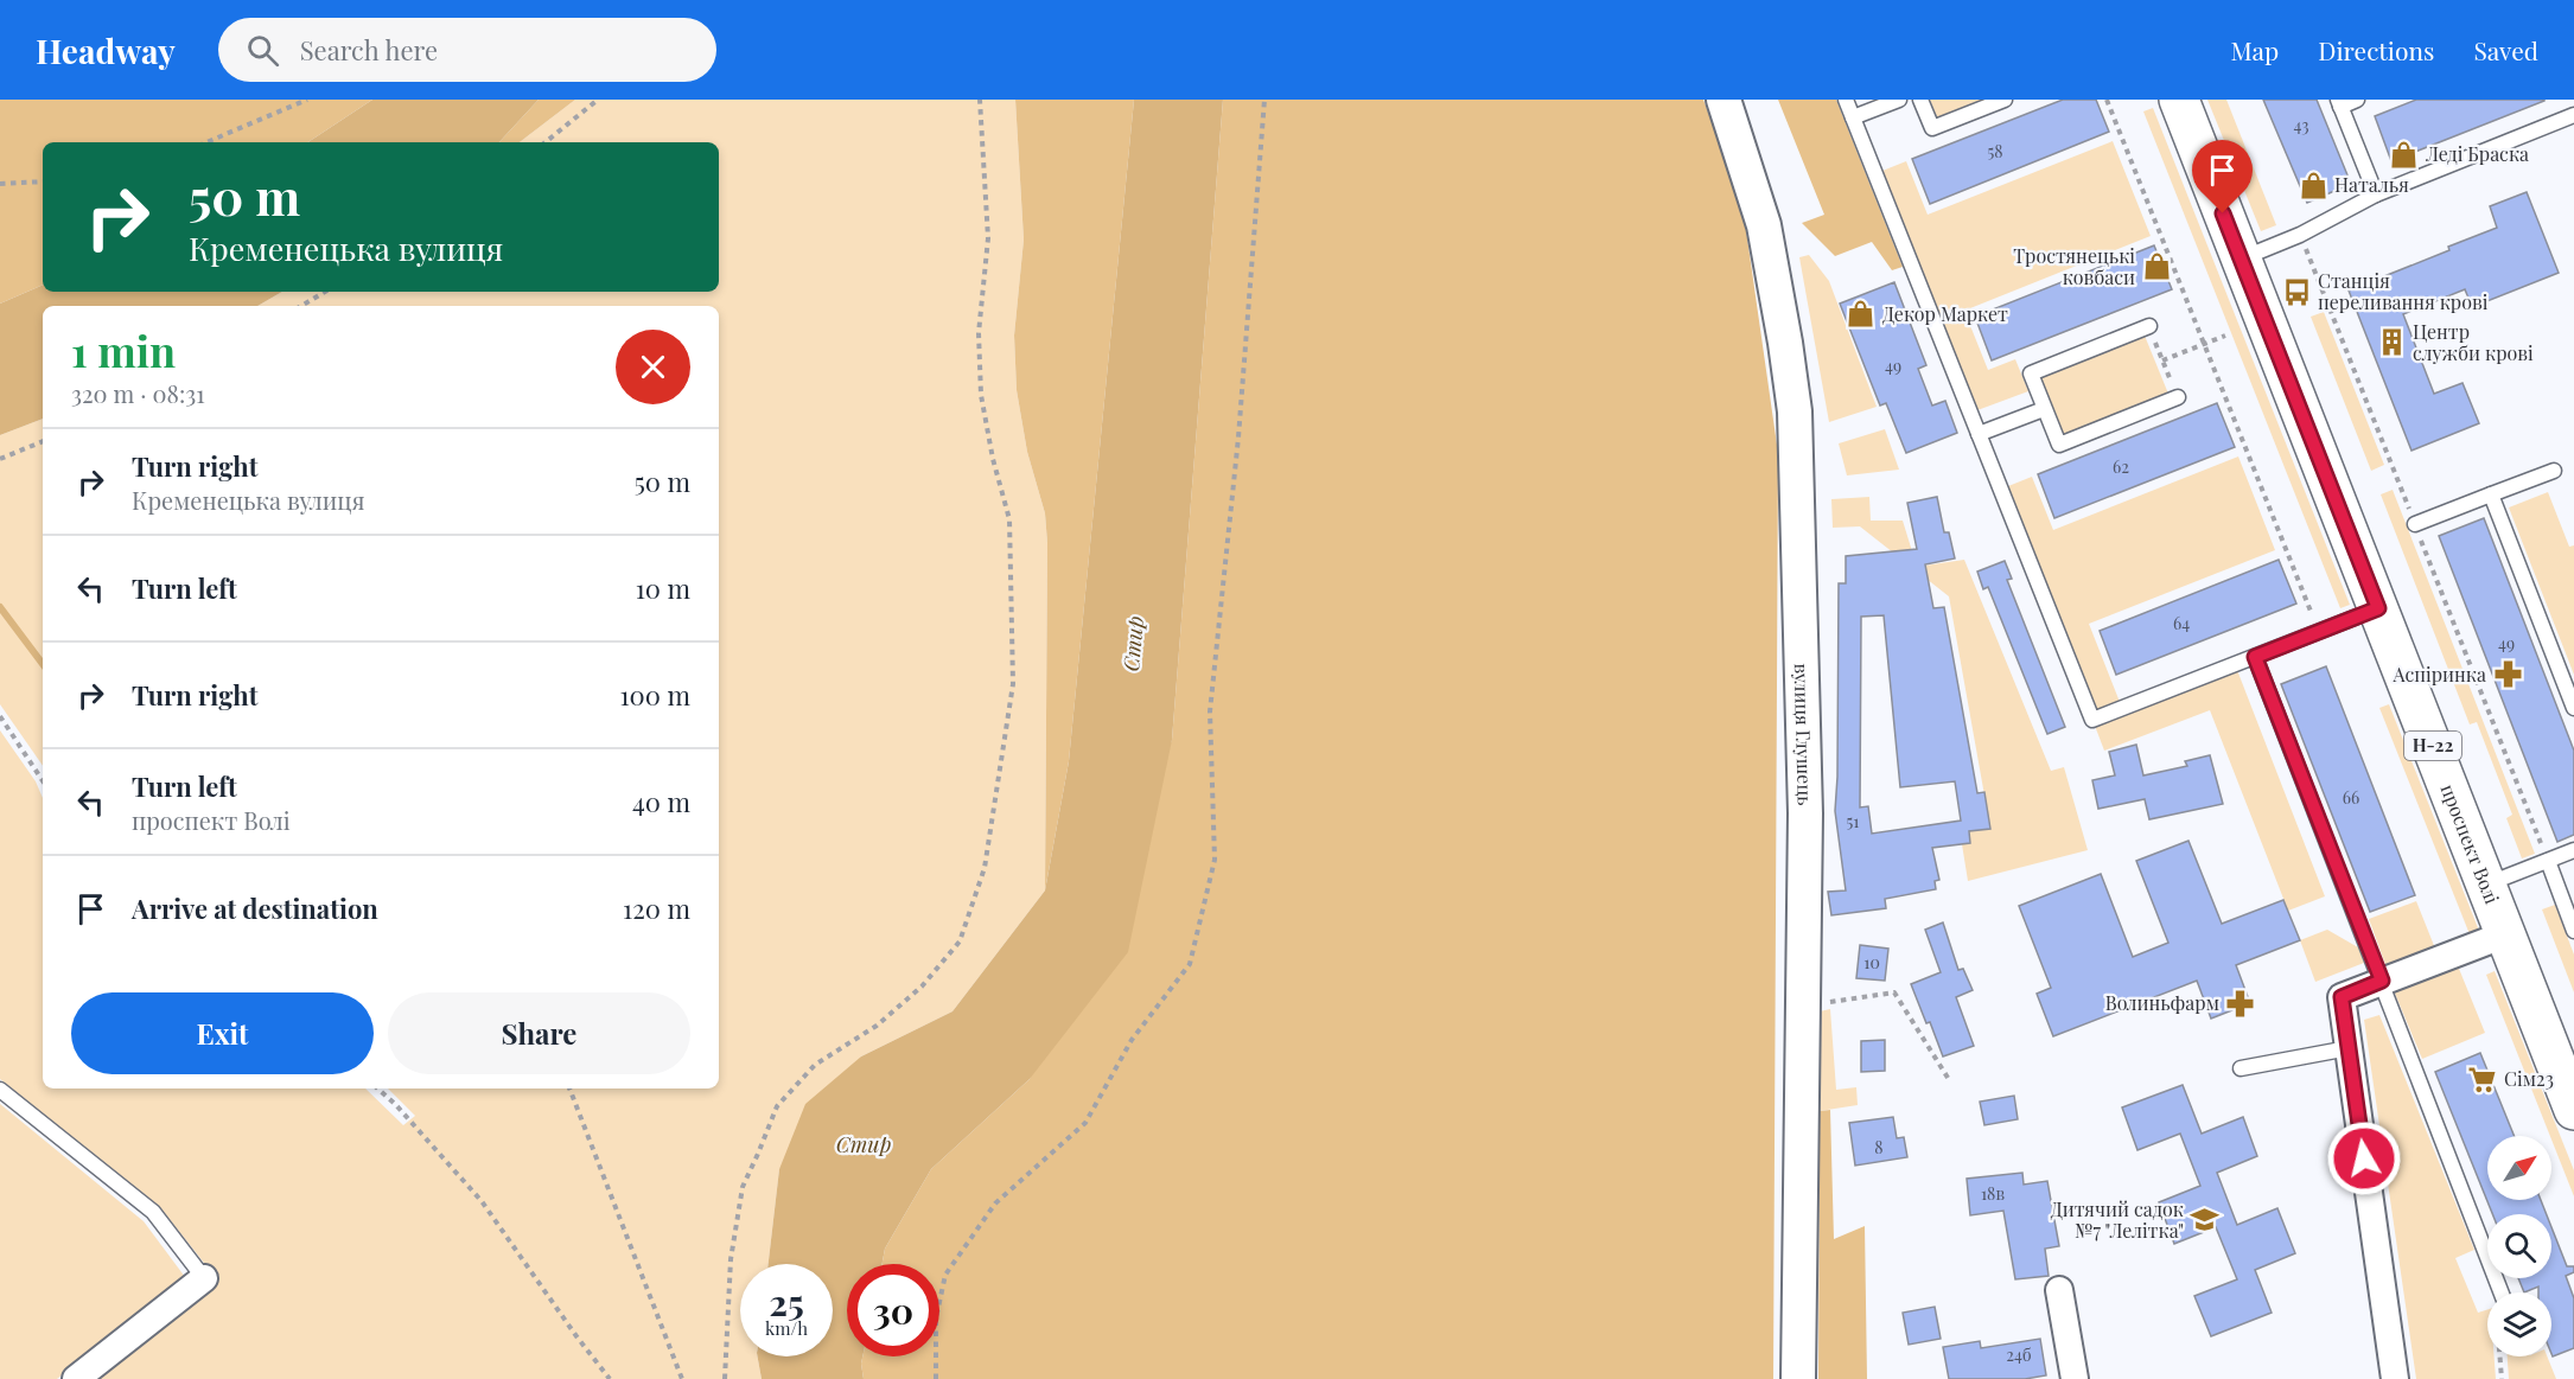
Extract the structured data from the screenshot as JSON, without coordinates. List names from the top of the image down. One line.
{"streets":{"main road":["Н-22","проспект Волі"],"street":["вулиця Глушець"]},"water":["Стир"],"places":{"shop":["Леді Браска","Наталья","Тростянецькі ковбаси","Декор Маркет"],"bus stop":["Станція переливання крові"],"building":["Центр служби крові"],"pharmacy":["Аспіринка","Волиньфарм"],"supermarket":["Сім23"],"school or university":["Дитячий садок №7 \"Лелітка\""]},"house_numbers":["43","58","49","62","64","49","66","51","10","8","18в","24б"],"north":"top right","page":{"header":"Headway","search":"Search here","nav":["Map","Directions","Saved"],"turn":["50 m","Кременецька вулиця"],"heading":["1 min","320 m · 08:31"],"list":[{"name":"Turn right","note":"Кременецька вулиця","value":"50 m"},{"name":"Turn left","value":"10 m"},{"name":"Turn right","value":"100 m"},{"name":"Turn left","note":"проспект Волі","value":"40 m"},{"name":"Arrive at destination","value":"120 m"}],"buttons":["Exit","Share"],"speed":"25 km/h","limit":"30"}}
